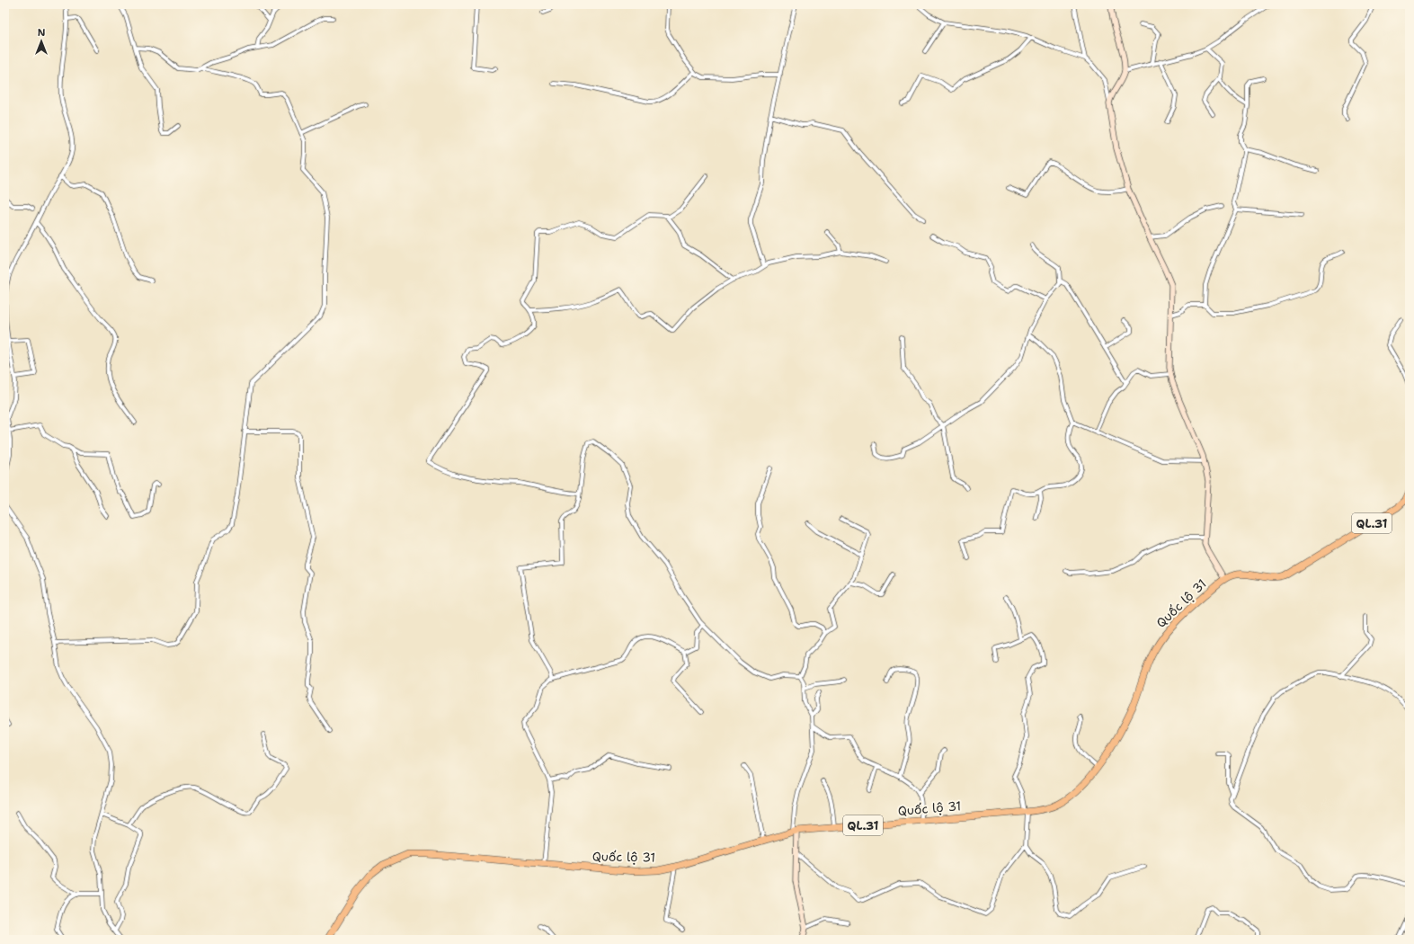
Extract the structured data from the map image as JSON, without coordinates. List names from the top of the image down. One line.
{"streets":{"highway":["QL.31","Quốc lộ 31"]},"north":"top"}
